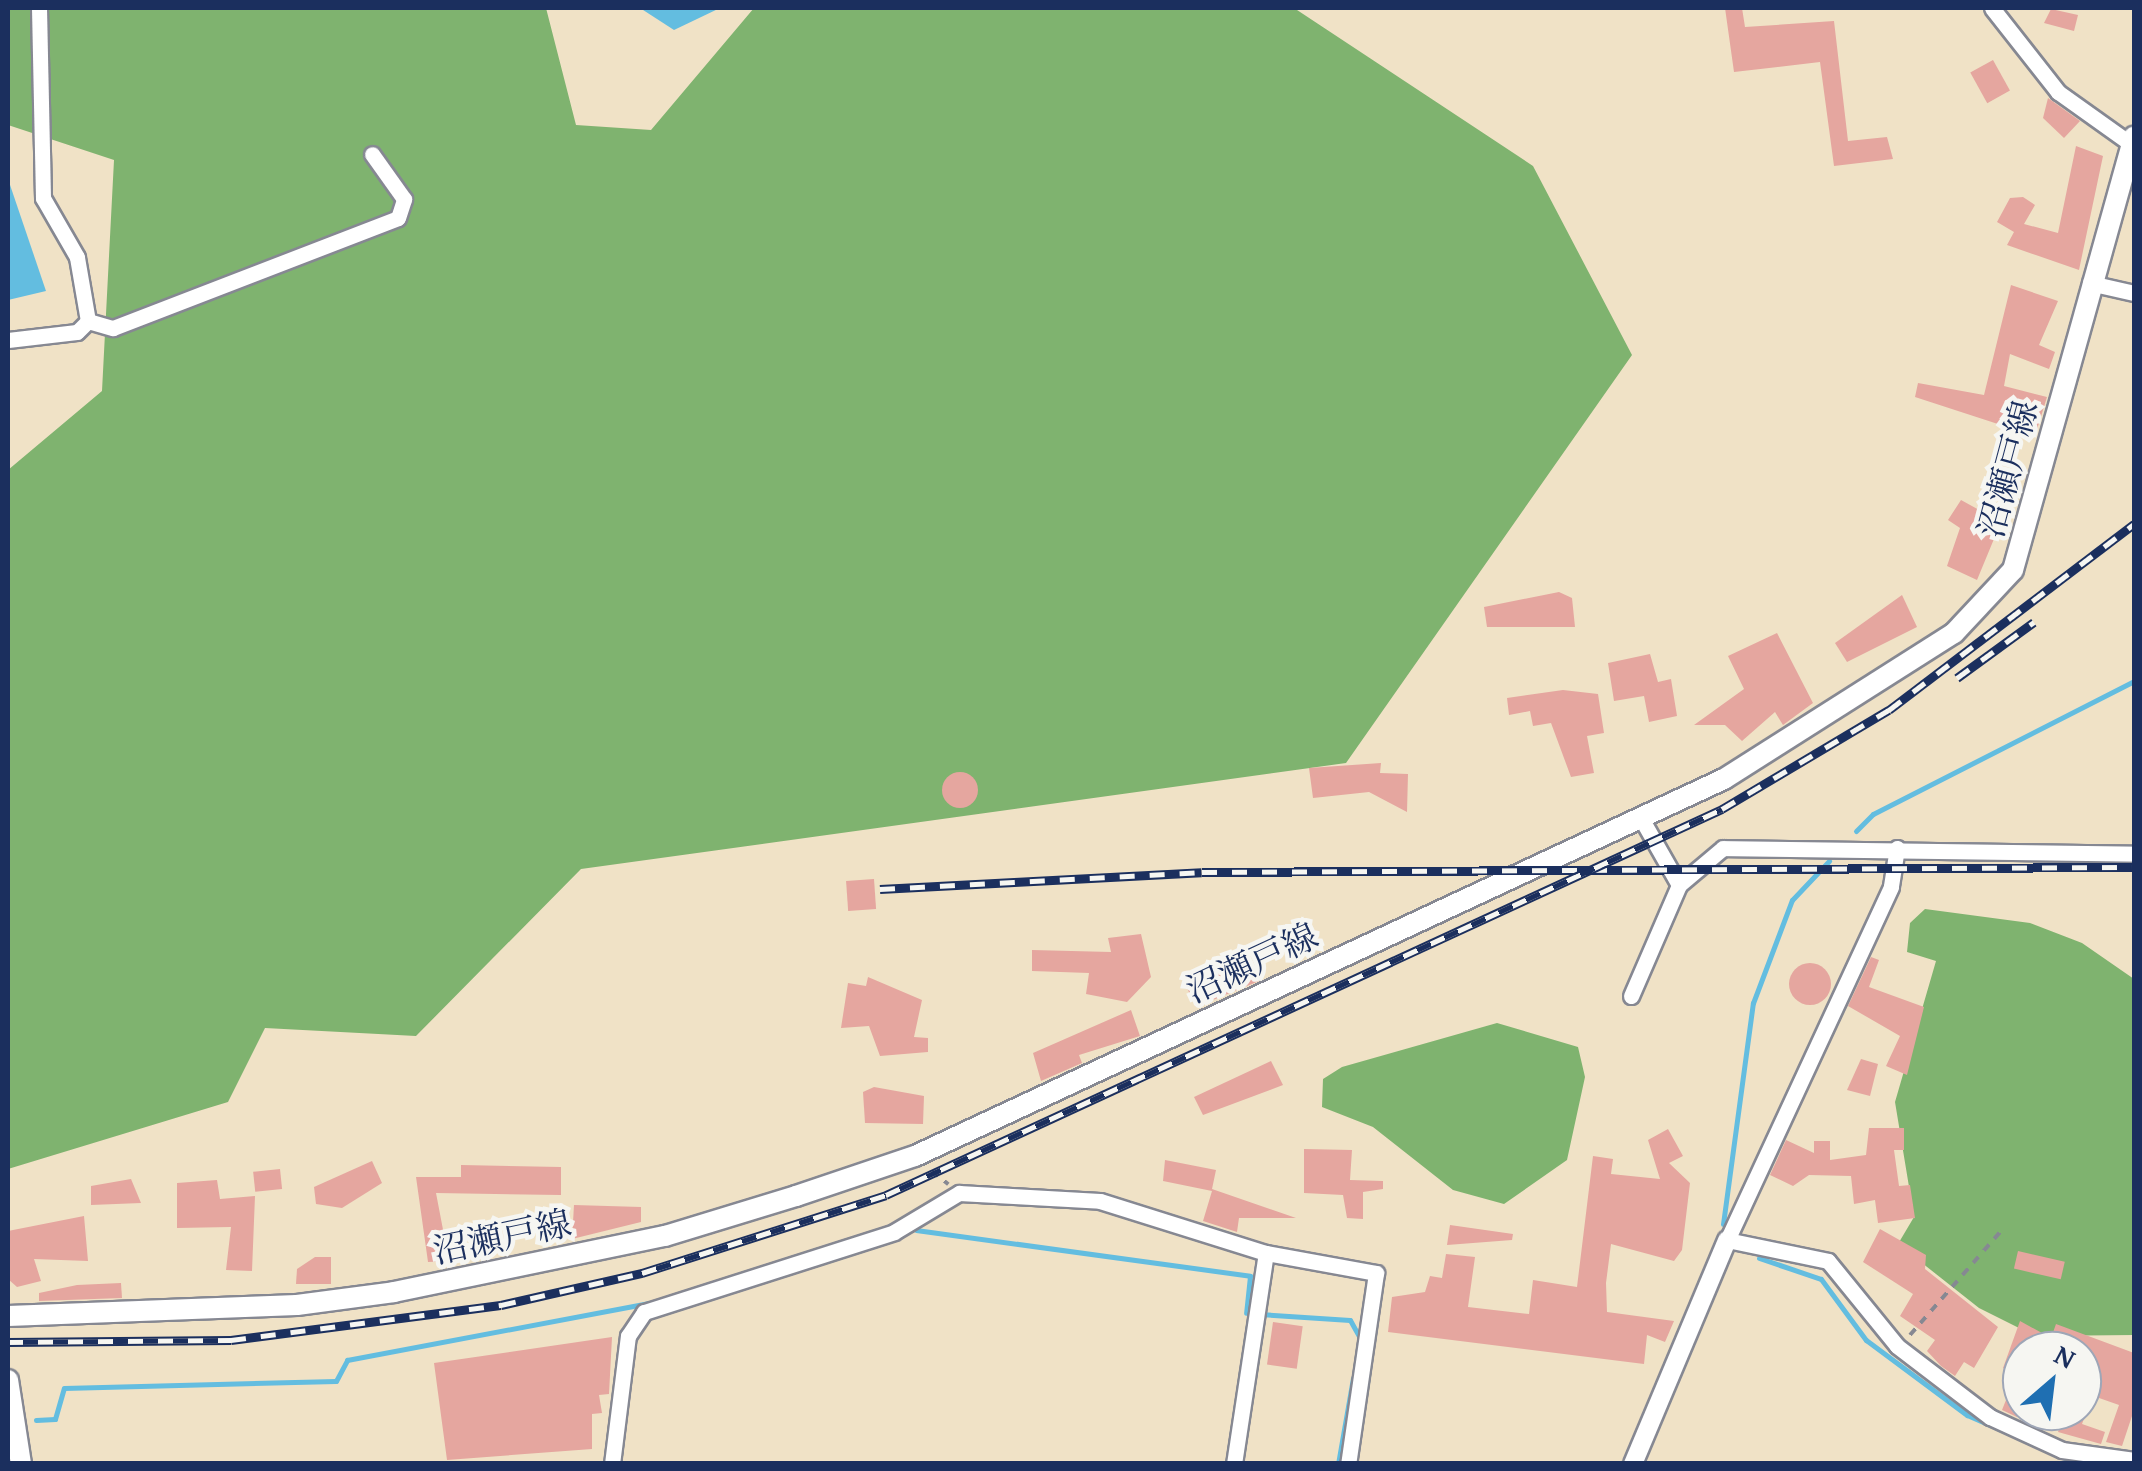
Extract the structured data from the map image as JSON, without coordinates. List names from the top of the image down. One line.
{"streets":{"main road":["沼瀬戸線"]},"north":"top right"}
